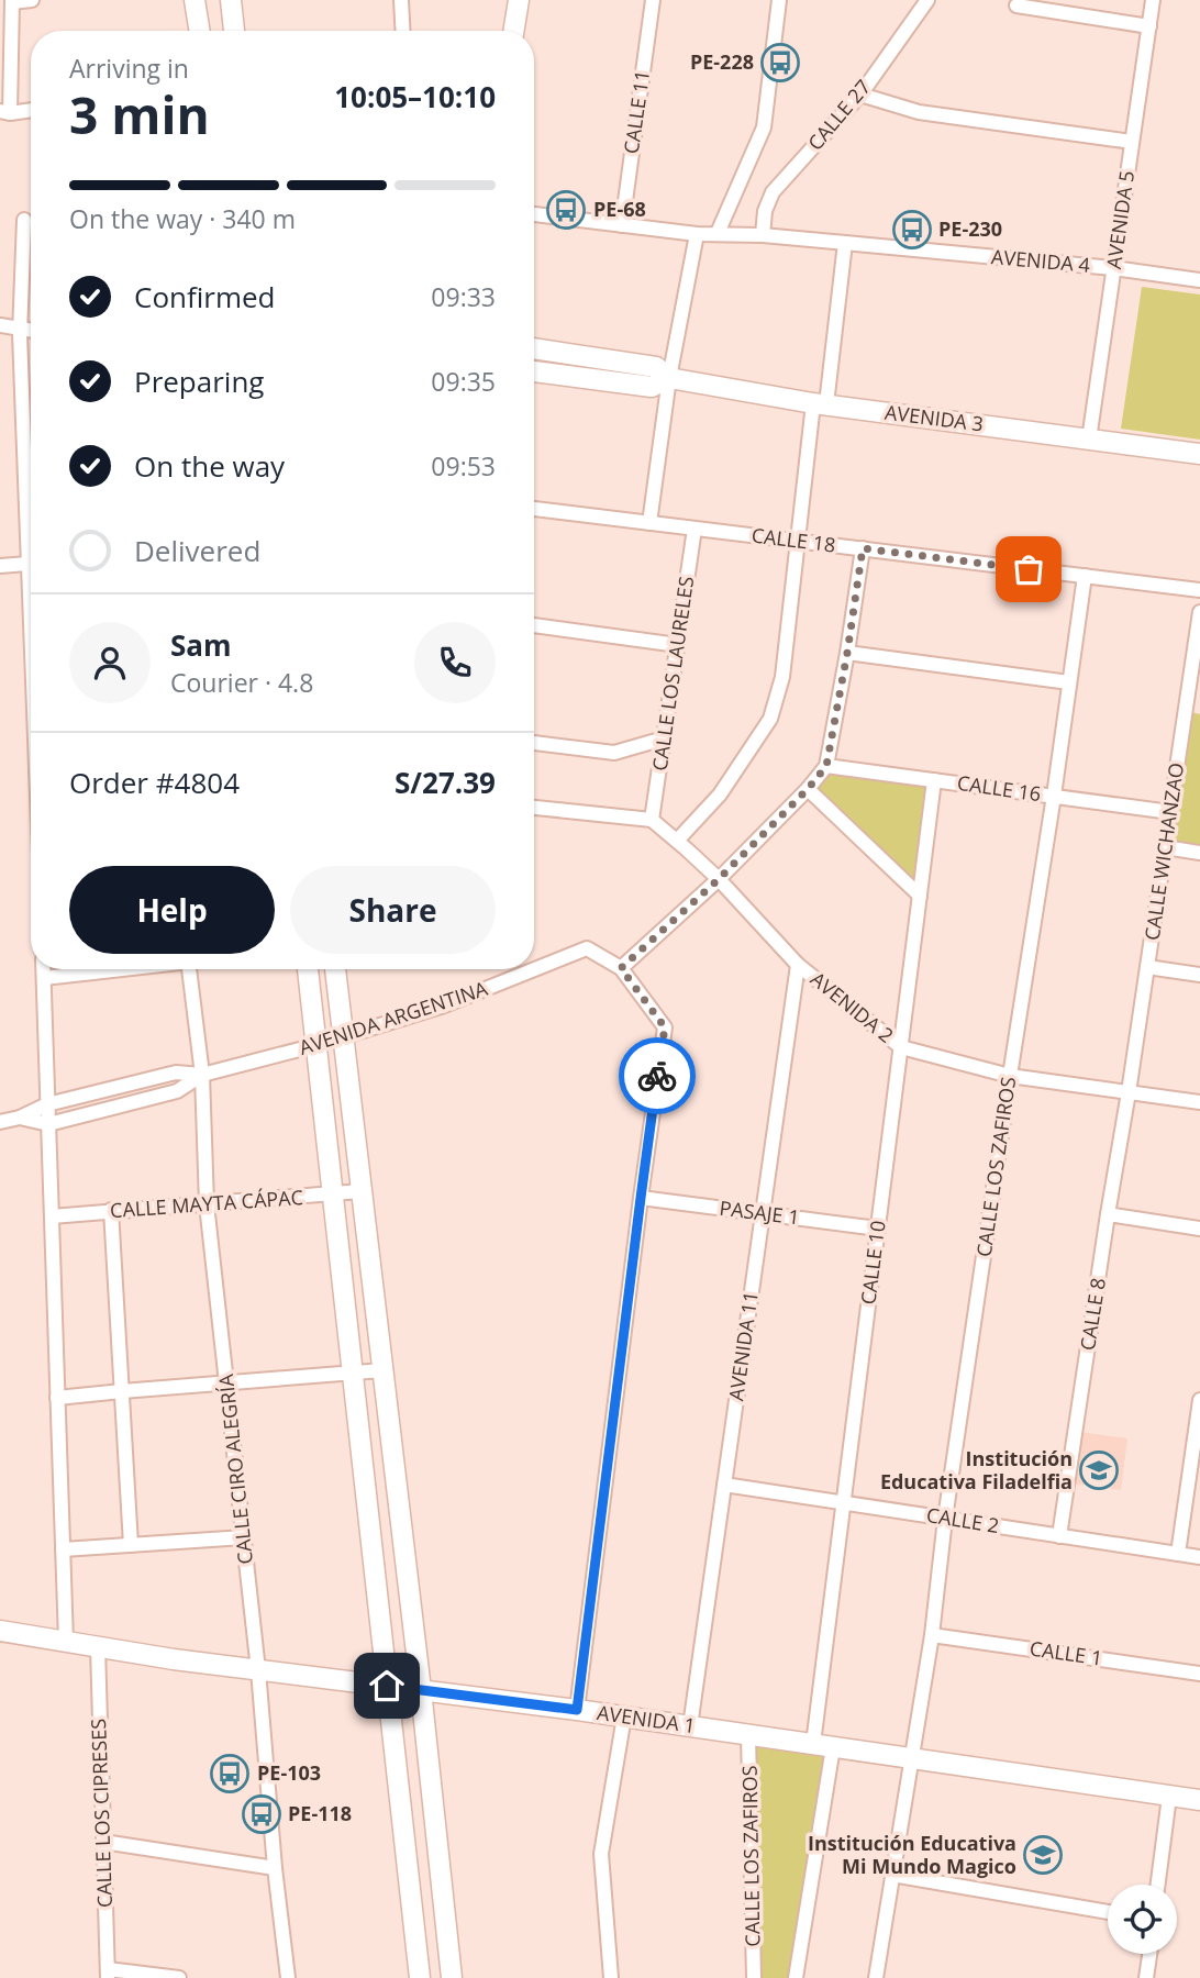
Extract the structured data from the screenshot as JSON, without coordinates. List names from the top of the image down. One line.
{"streets":{"street":["CALLE 11","CALLE 27","AVENIDA 5","AVENIDA 4","AVENIDA 3","CALLE 18","CALLE LOS LAURELES","CALLE 16","CALLE WICHANZAO","AVENIDA 2","AVENIDA ARGENTINA","CALLE LOS ZAFIROS","CALLE MAYTA CÁPAC","PASAJE 1","CALLE 10","CALLE 8","AVENIDA 11","CALLE CIRO ALEGRÍA","CALLE 2","CALLE 1","AVENIDA 1","CALLE LOS CIPRESES"]},"crossings":[["CALLE 11","AVENIDA 4"],["CALLE 27","AVENIDA 4"],["AVENIDA 5","AVENIDA 4"],["AVENIDA 5","AVENIDA 3"],["CALLE 18","CALLE LOS LAURELES"],["CALLE 18","CALLE LOS ZAFIROS"],["CALLE LOS LAURELES","AVENIDA 2"],["CALLE 16","CALLE WICHANZAO"],["CALLE 16","CALLE LOS ZAFIROS"],["CALLE 16","CALLE 10"],["CALLE WICHANZAO","AVENIDA 2"],["CALLE WICHANZAO","CALLE 8"],["AVENIDA 2","CALLE LOS ZAFIROS"],["AVENIDA 2","CALLE 10"],["AVENIDA 2","CALLE 8"],["AVENIDA 2","AVENIDA 11"],["AVENIDA ARGENTINA","CALLE CIRO ALEGRÍA"],["CALLE LOS ZAFIROS","CALLE 2"],["CALLE LOS ZAFIROS","CALLE 1"],["CALLE LOS ZAFIROS","AVENIDA 1"],["CALLE MAYTA CÁPAC","CALLE CIRO ALEGRÍA"],["PASAJE 1","CALLE 10"],["PASAJE 1","AVENIDA 11"],["CALLE 10","CALLE 2"],["CALLE 10","AVENIDA 1"],["CALLE 8","CALLE 2"],["AVENIDA 11","CALLE 2"],["AVENIDA 11","AVENIDA 1"],["CALLE CIRO ALEGRÍA","AVENIDA 1"],["AVENIDA 1","CALLE LOS CIPRESES"]],"places":{"bus stop":["PE-228","PE-68","PE-230","PE-103","PE-118"],"school or university":["Institución Educativa Filadelfia","Institución Educativa Mi Mundo Magico"]},"page":{"heading":["3 min","Arriving in","10:05–10:10"],"panel":["Sam","Courier · 4.8","Order #4804","S/27.39"],"bar":"On the way · 340 m","list":[["Confirmed","09:33"],["Preparing","09:35"],["On the way","09:53"],"Delivered"],"buttons":["Help","Share"]}}
